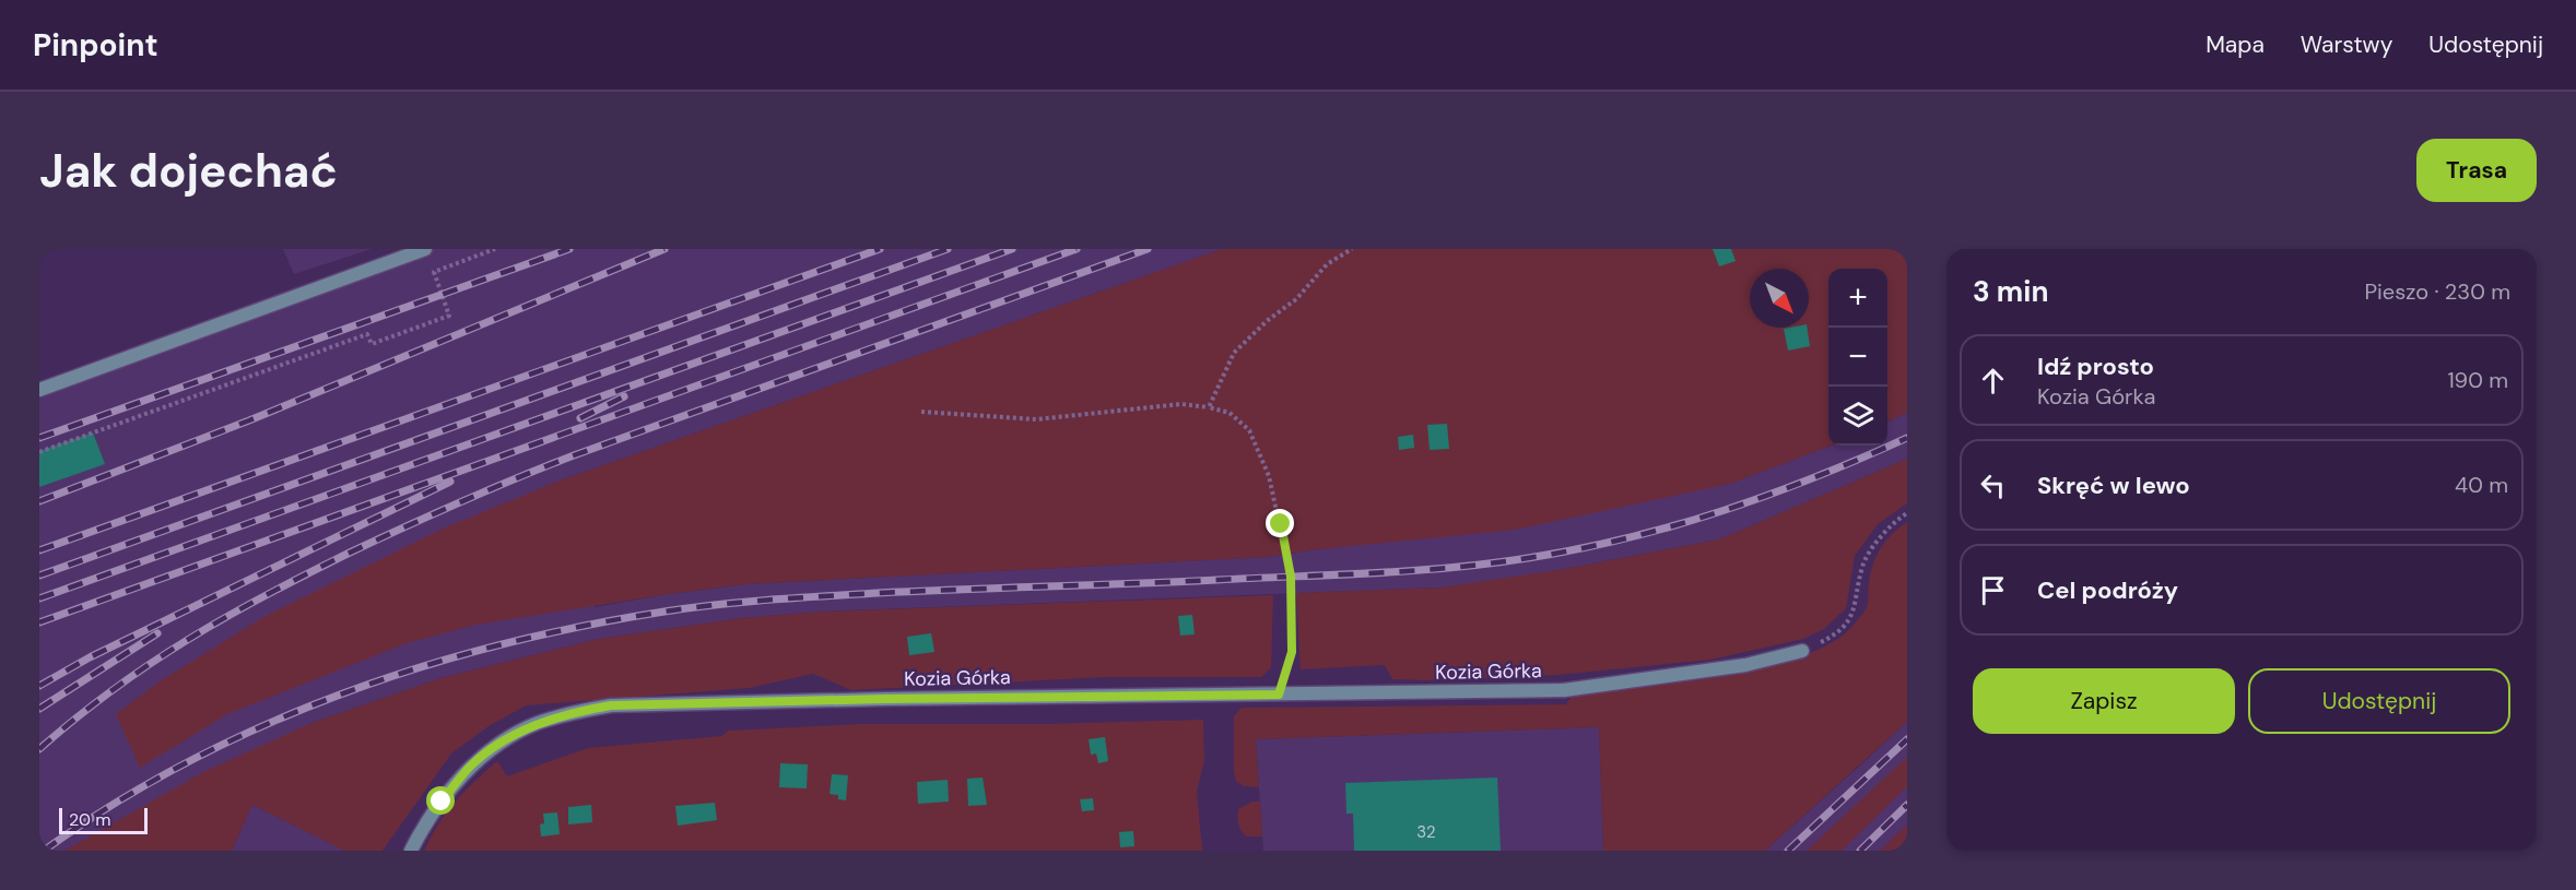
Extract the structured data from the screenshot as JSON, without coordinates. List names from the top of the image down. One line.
{"streets":{"street":["Kozia Górka"]},"house_numbers":["32"],"scale_bar":"20 m","north":"bottom right","page":{"header":"Pinpoint","nav":["Mapa","Warstwy","Udostępnij"],"buttons":["Trasa",["Zapisz","Udostępnij"]],"title":"Jak dojechać","heading":["3 min","Pieszo · 230 m"],"map_buttons":["+","−"],"list":[["Idź prosto","Kozia Górka","190 m"],["Skręć w lewo","40 m"],"Cel podróży"],"scale":"20 m"}}
